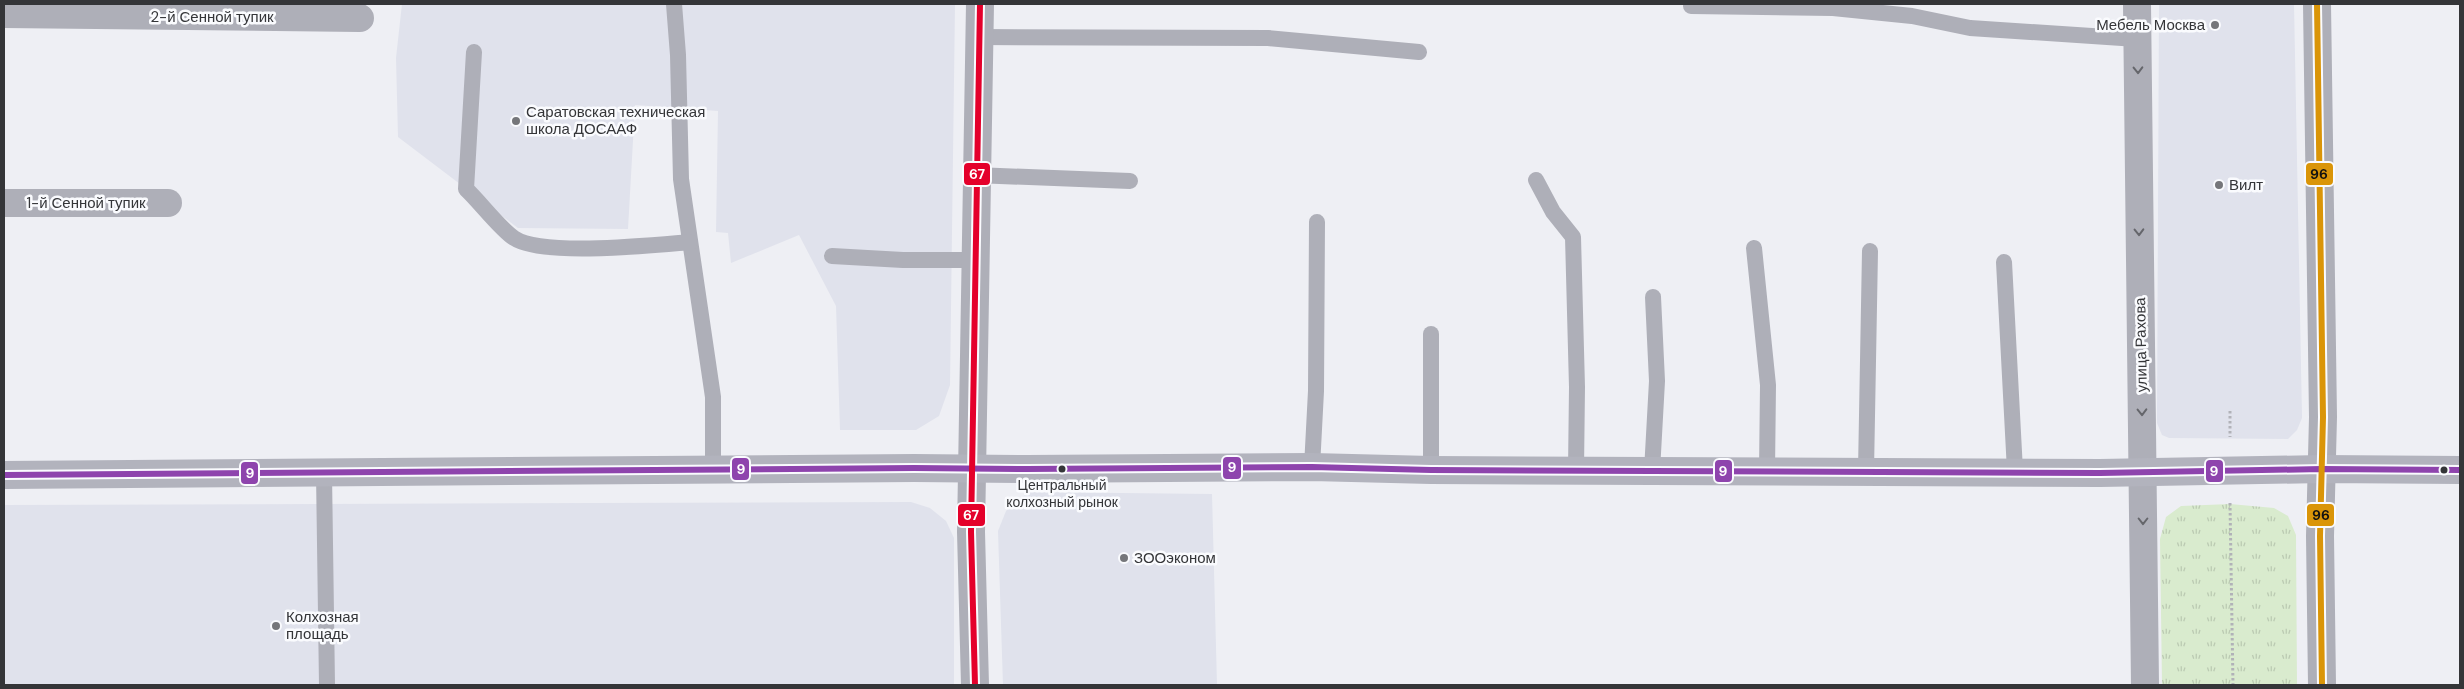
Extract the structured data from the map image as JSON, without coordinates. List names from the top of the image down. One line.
{"streets":{"street":["2-й Сенной тупик","1-й Сенной тупик","улица Рахова"]},"places":["Мебель Москва","Саратовская техническая школа ДОСААФ","Вилт","Центральный колхозный рынок","ЗООэконом","Колхозная площадь"],"lines":["transit line 67","transit line 96","transit line 9"]}
